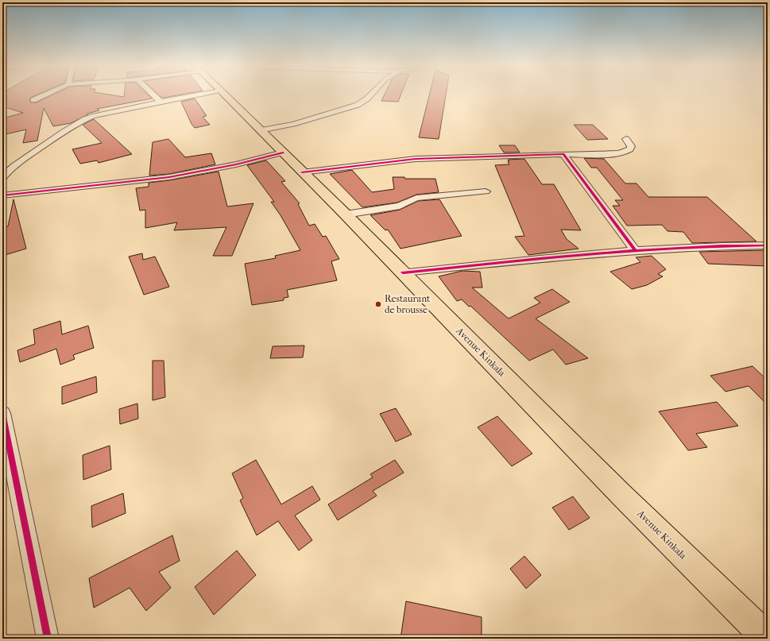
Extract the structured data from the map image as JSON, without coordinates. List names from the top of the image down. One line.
{"streets":{"main road":["Avenue Kinkala"]},"places":["Restaurant de brousse"]}
